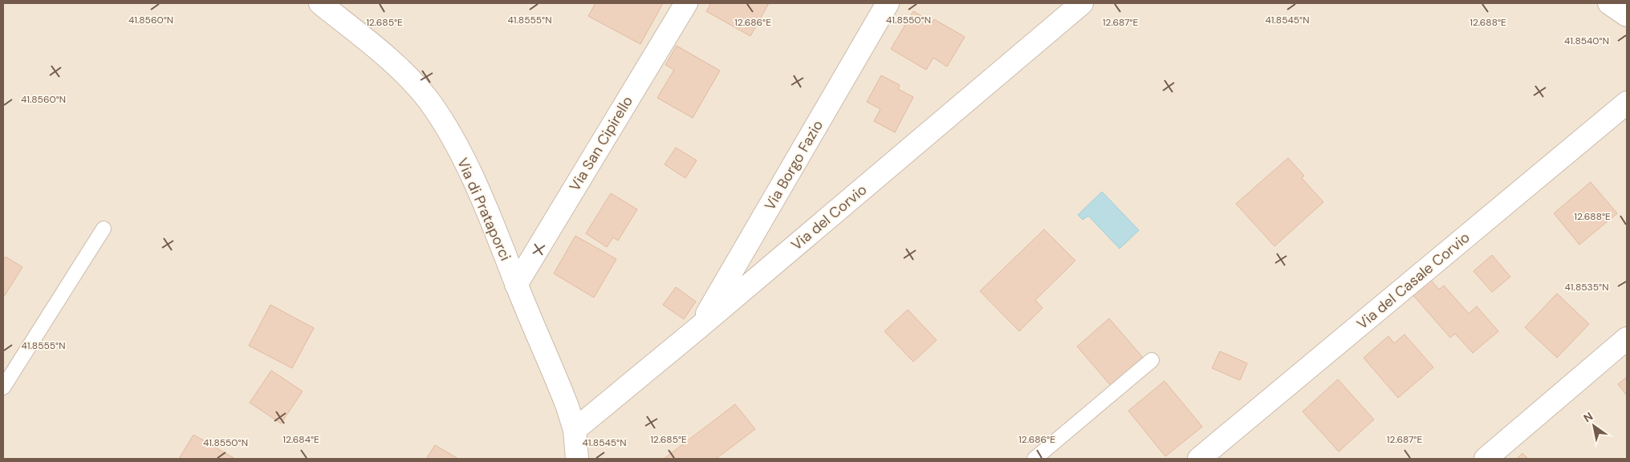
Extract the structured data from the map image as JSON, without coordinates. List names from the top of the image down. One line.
{"streets":{"street":["Via San Cipirello","Via Borgo Fazio","Via di Prataporci","Via del Corvio","Via del Casale Corvio"]},"crossings":[["Via San Cipirello","Via di Prataporci"],["Via Borgo Fazio","Via del Corvio"],["Via di Prataporci","Via del Corvio"]],"north":"top left","coordinates":["41.8560°N","41.8555°N","41.8550°N","41.8545°N","12.687°E","12.685°E","12.686°E","12.688°E","41.8540°N","41.8535°N","12.684°E"]}
